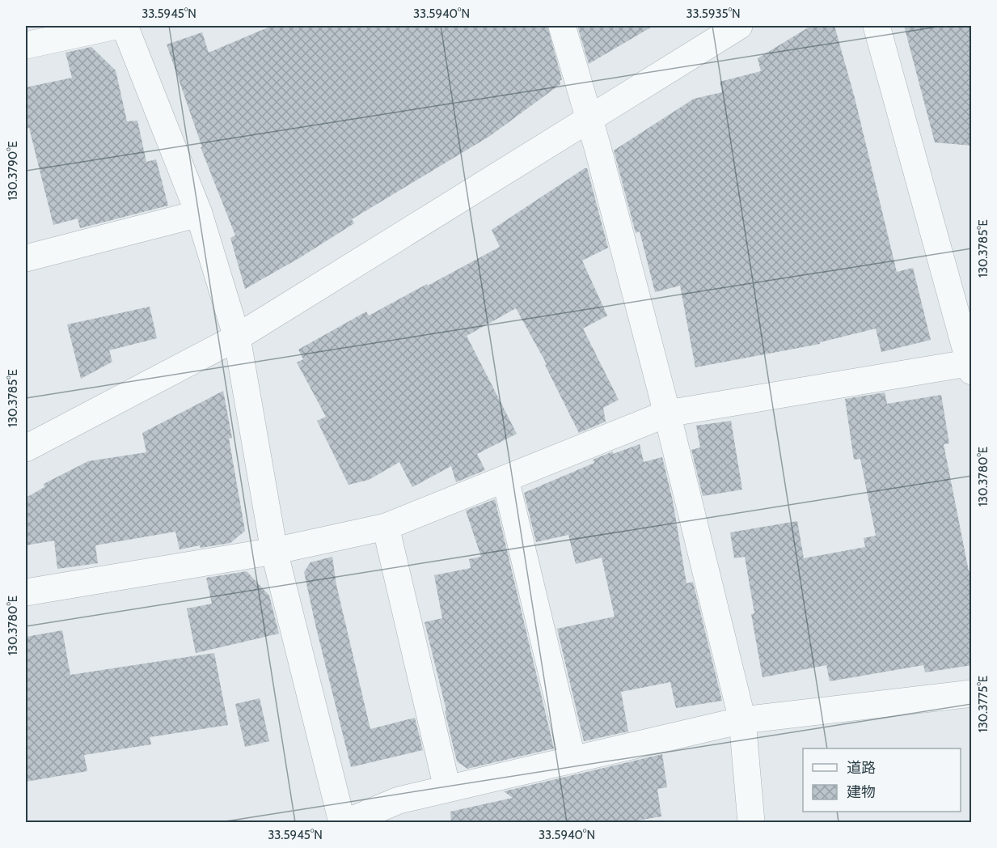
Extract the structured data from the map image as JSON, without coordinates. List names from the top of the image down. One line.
{"legend":["道路","建物"],"coordinates":["33.5945°N","33.5940°N","33.5935°N","130.3790°E","130.3785°E","130.3780°E","130.3775°E"]}
